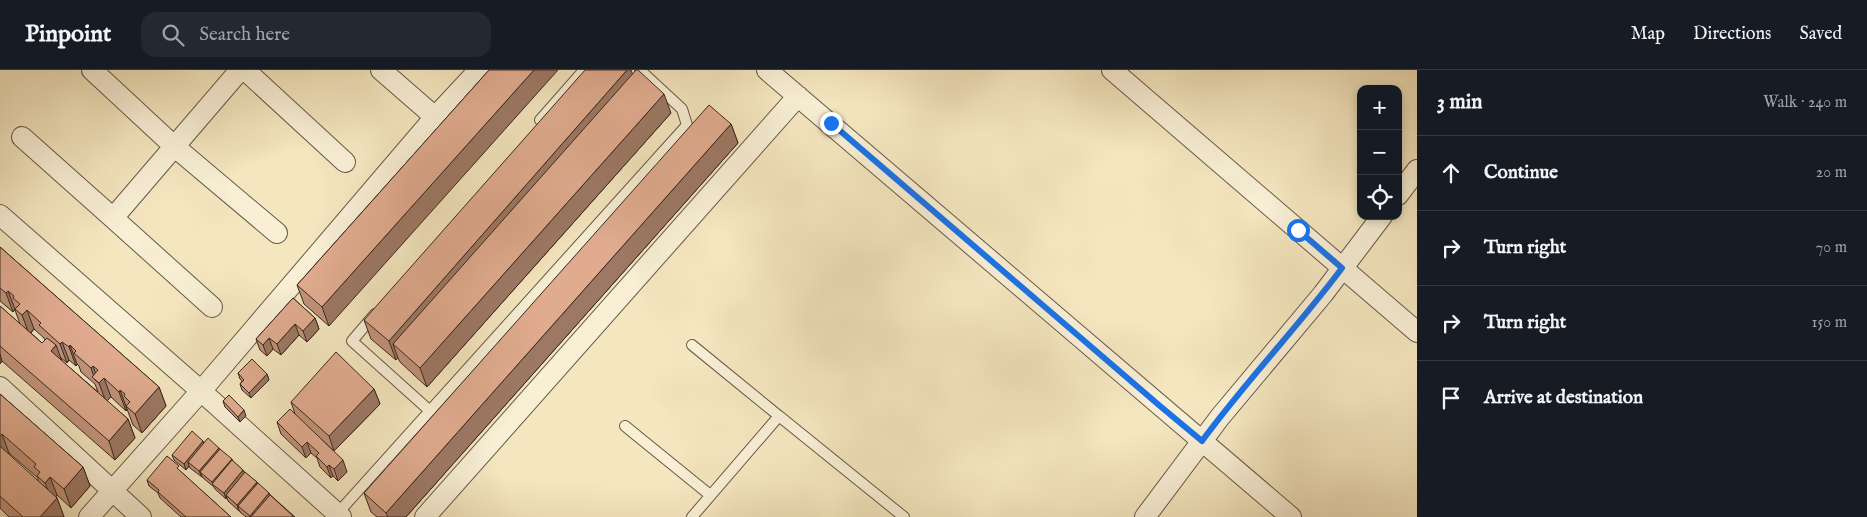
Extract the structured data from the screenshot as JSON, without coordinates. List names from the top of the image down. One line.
{"page":{"header":"Pinpoint","search":"Search here","nav":["Map","Directions","Saved"],"heading":["3 min","Walk · 240 m"],"map_buttons":["+","−"],"list":[["Continue","20 m"],["Turn right","70 m"],["Turn right","150 m"],"Arrive at destination"]}}
